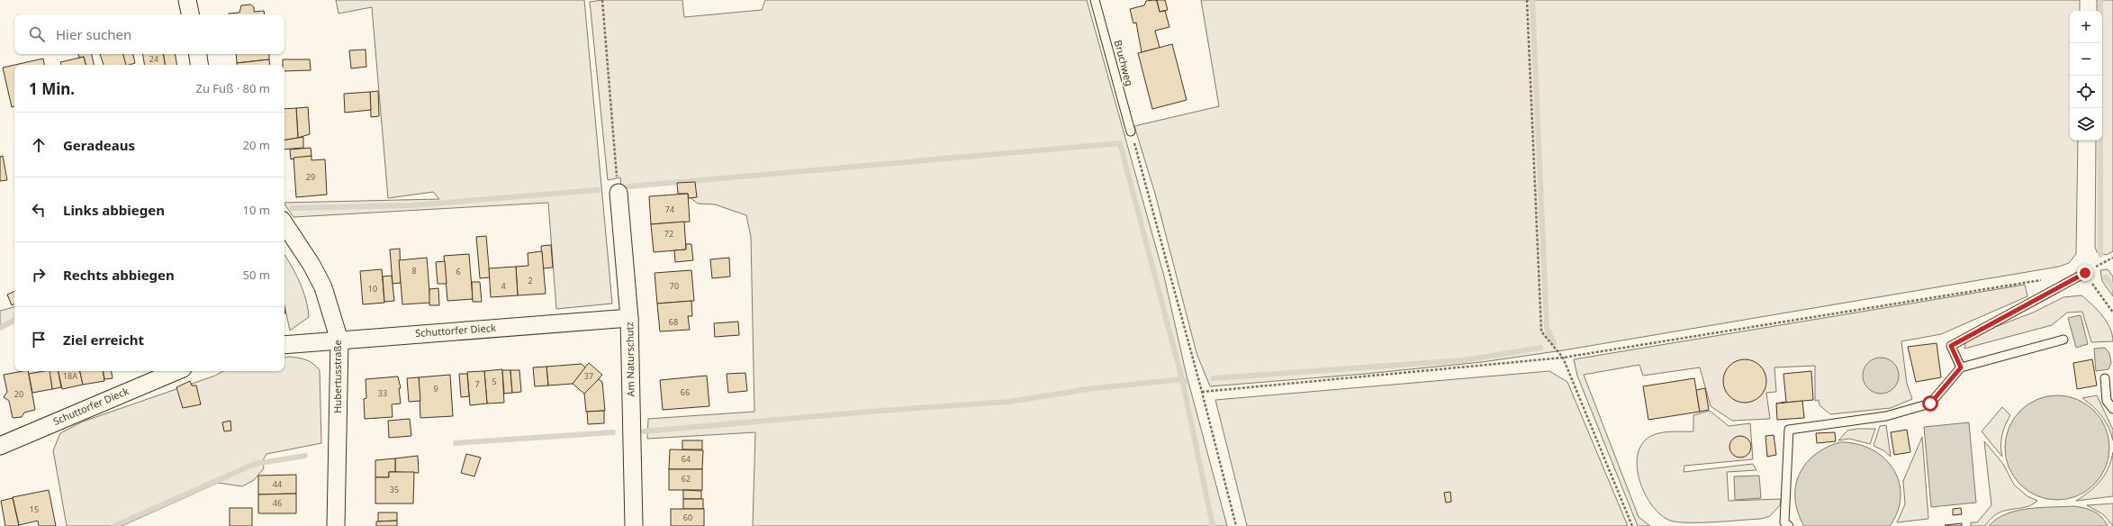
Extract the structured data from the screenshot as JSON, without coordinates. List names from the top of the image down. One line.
{"streets":{"street":["Schuttorfer Dieck","Am Naturschutz","Hubertusstraße"],"lane":["Bruchweg"]},"crossings":[["Schuttorfer Dieck","Am Naturschutz"],["Schuttorfer Dieck","Hubertusstraße"]],"house_numbers":["24","29","74","72","8","6","2","4","70","10","68","18A","37","5","7","9","66","33","20","64","62","44","35","46","15","60"],"page":{"map_buttons":["+","−"],"search":"Hier suchen","heading":["1 Min.","Zu Fuß · 80 m"],"list":[["Geradeaus","20 m"],["Links abbiegen","10 m"],["Rechts abbiegen","50 m"],"Ziel erreicht"]}}
